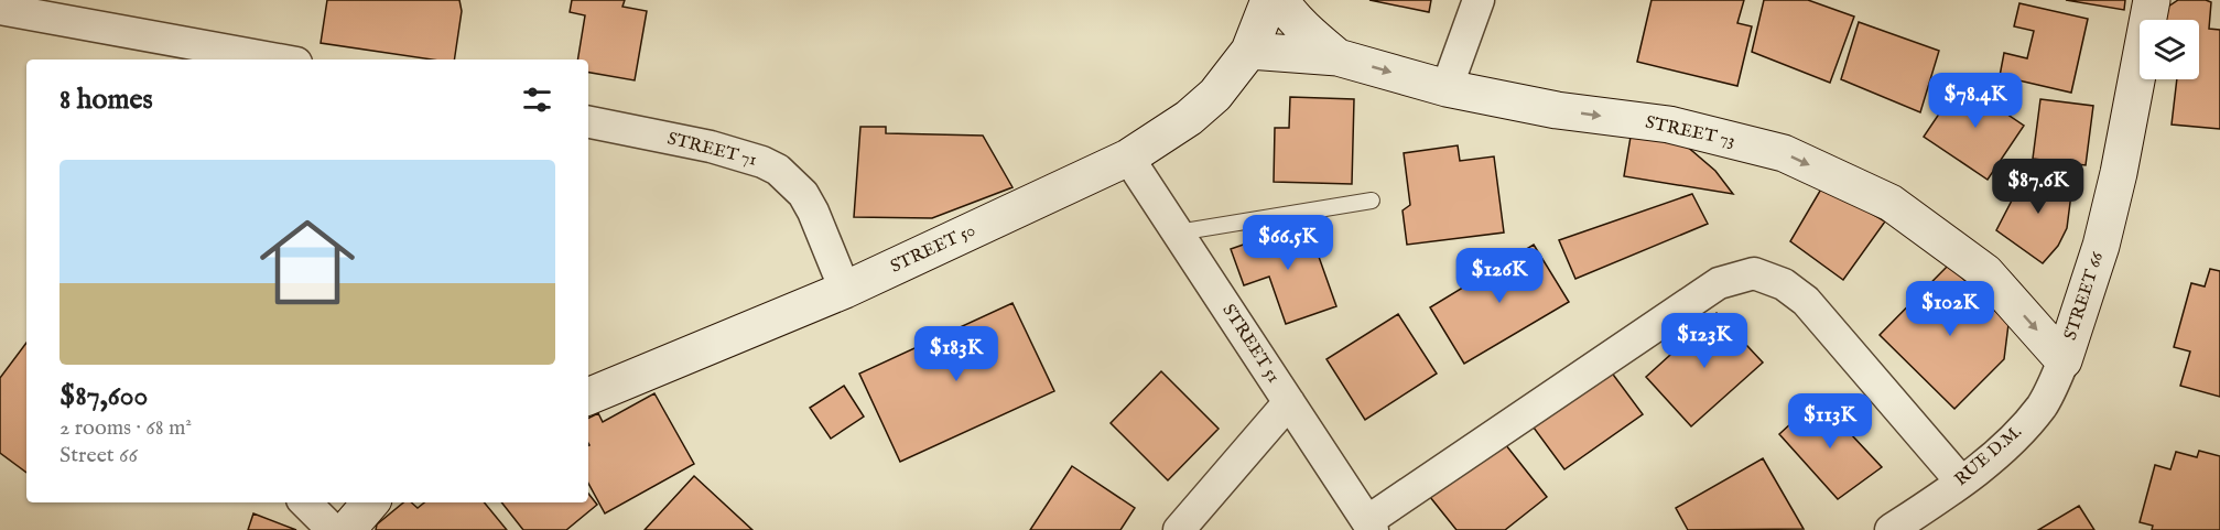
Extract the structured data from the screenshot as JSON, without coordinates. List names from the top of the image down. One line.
{"streets":{"street":["STREET 73","STREET 71","STREET 50","STREET 66","STREET 51","RUE D.M."]},"crossings":[["STREET 73","STREET 50"],["STREET 73","STREET 66"],["STREET 73","RUE D.M."],["STREET 71","STREET 50"],["STREET 50","STREET 51"],["STREET 66","RUE D.M."]],"one_way":["STREET 73"],"page":{"heading":"8 homes","price":["$78.4K","$87.6K","$66.5K","$126K","$102K","$123K","$183K","$113K"],"list":[{"name":"$87,600","note":"2 rooms · 68 m² · Street 66"}]}}
